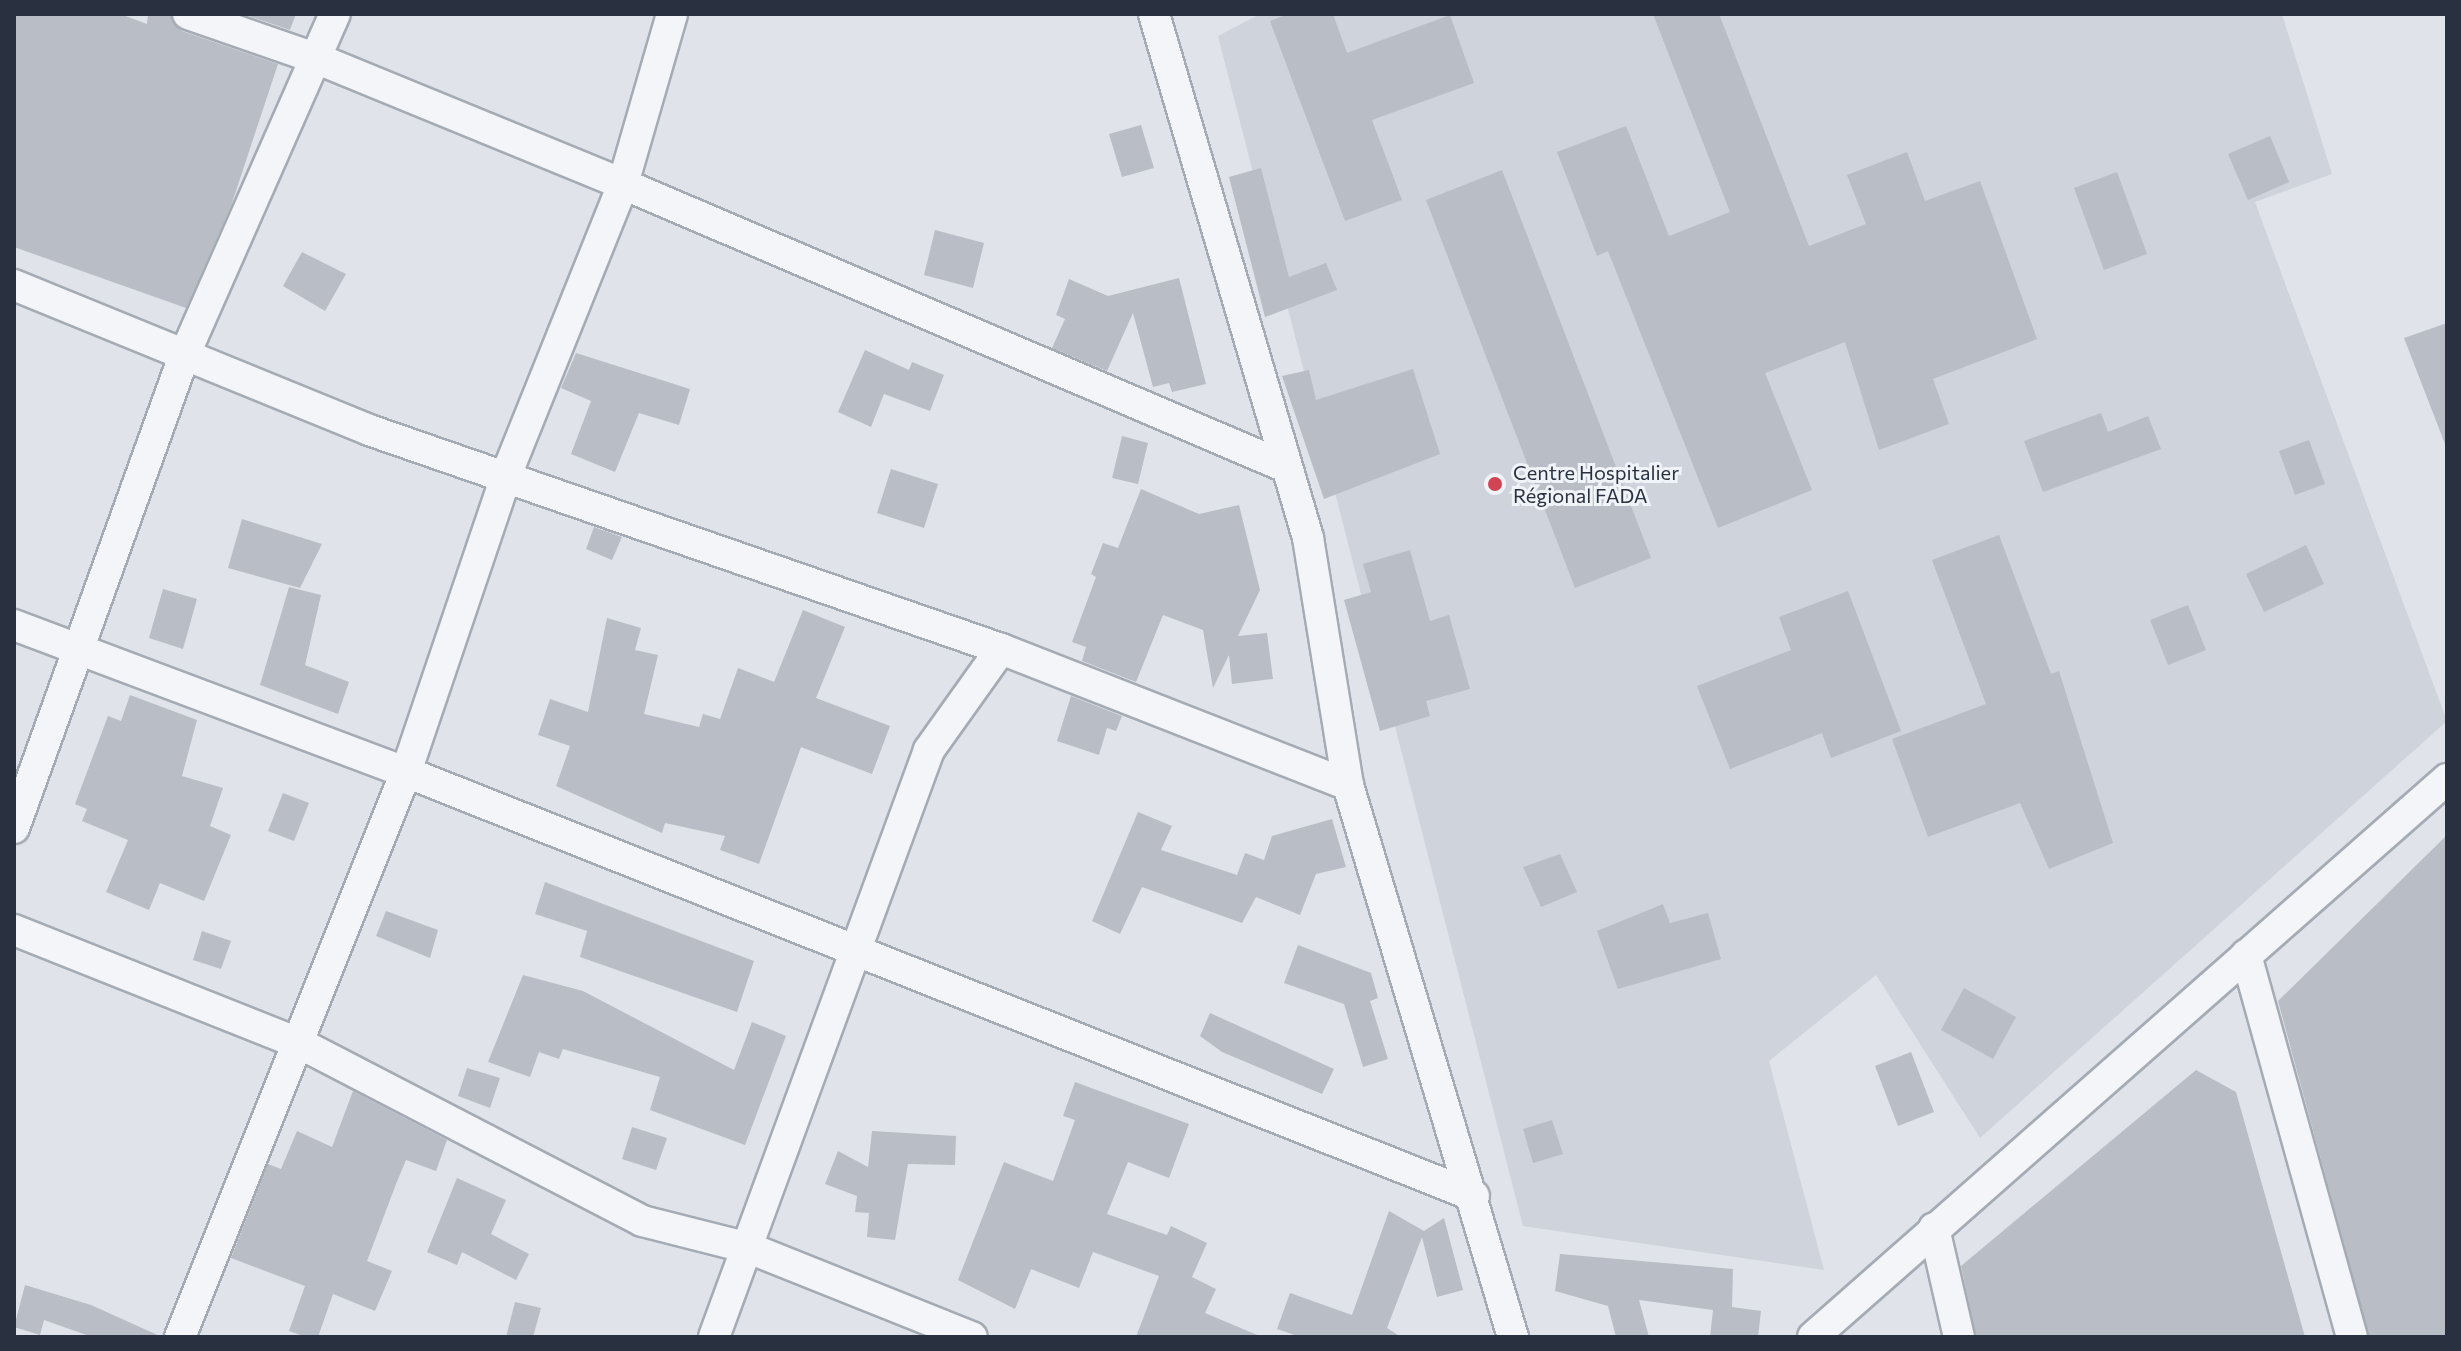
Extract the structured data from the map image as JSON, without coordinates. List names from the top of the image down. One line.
{"places":["Centre Hospitalier Régional FADA"]}
